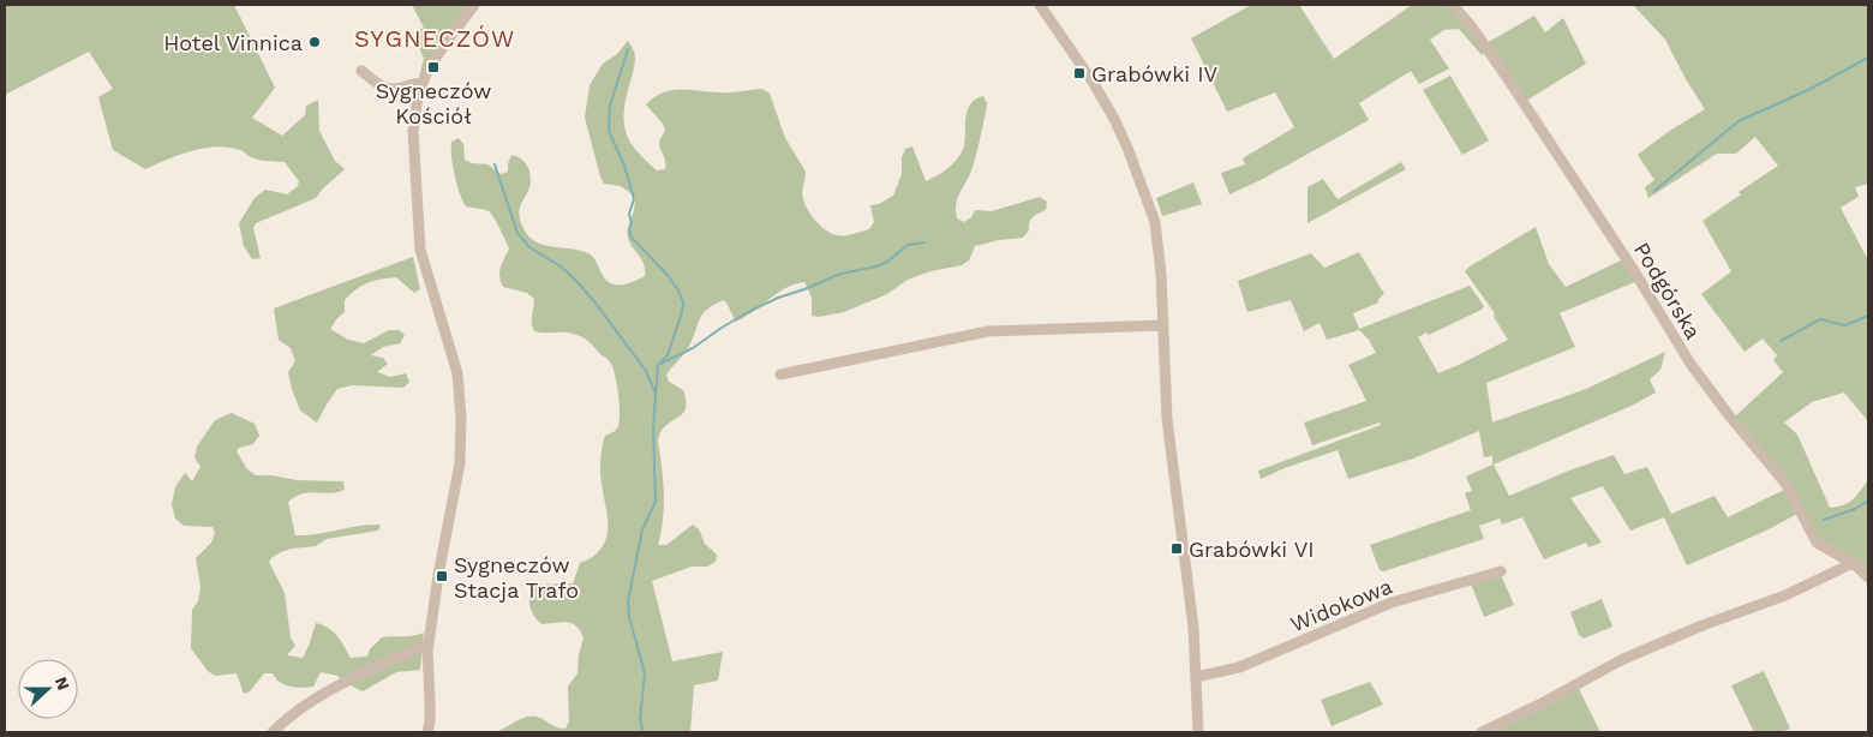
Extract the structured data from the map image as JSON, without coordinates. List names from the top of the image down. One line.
{"streets":{"street":["Podgórska","Widokowa"]},"districts":["SYGNECZÓW"],"places":{"other":["Hotel Vinnica"],"transit":["Sygneczów Kościół","Grabówki IV","Grabówki VI","Sygneczów Stacja Trafo"]},"north":"right"}
